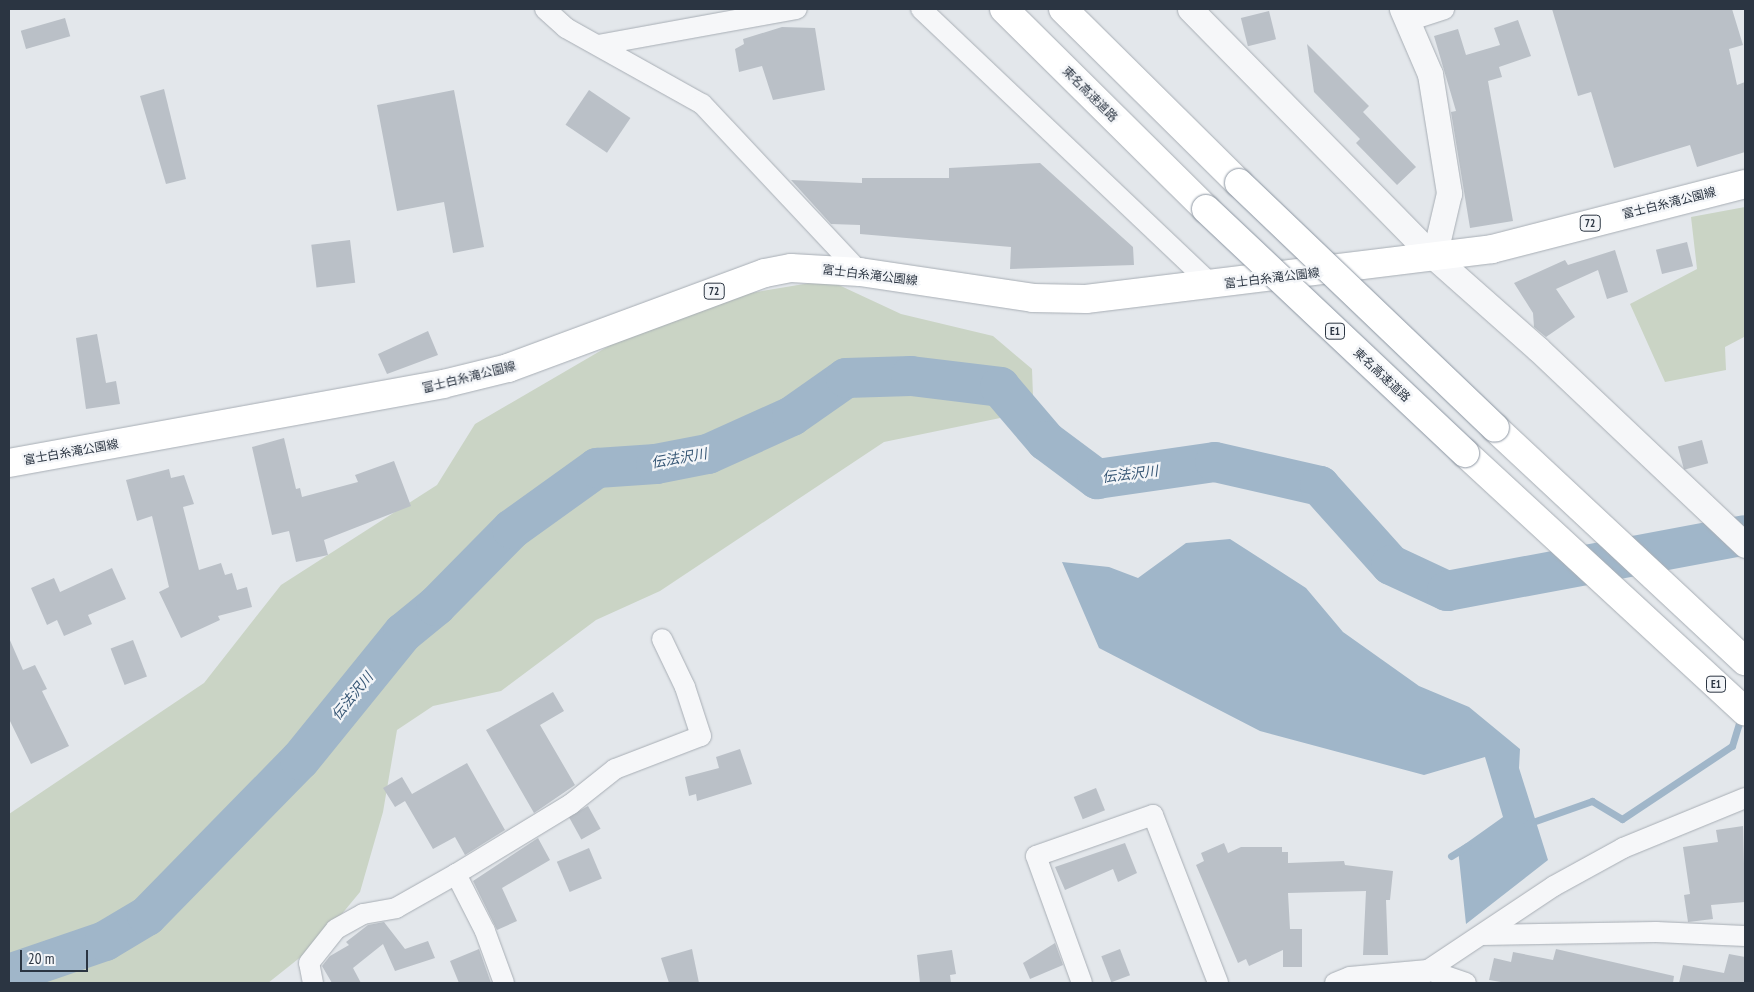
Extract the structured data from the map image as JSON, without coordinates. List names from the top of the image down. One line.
{"streets":{"main road":["東名高速道路","富士白糸滝公園線","72","E1"]},"water":["伝法沢川"],"scale_bar":"20 m"}
